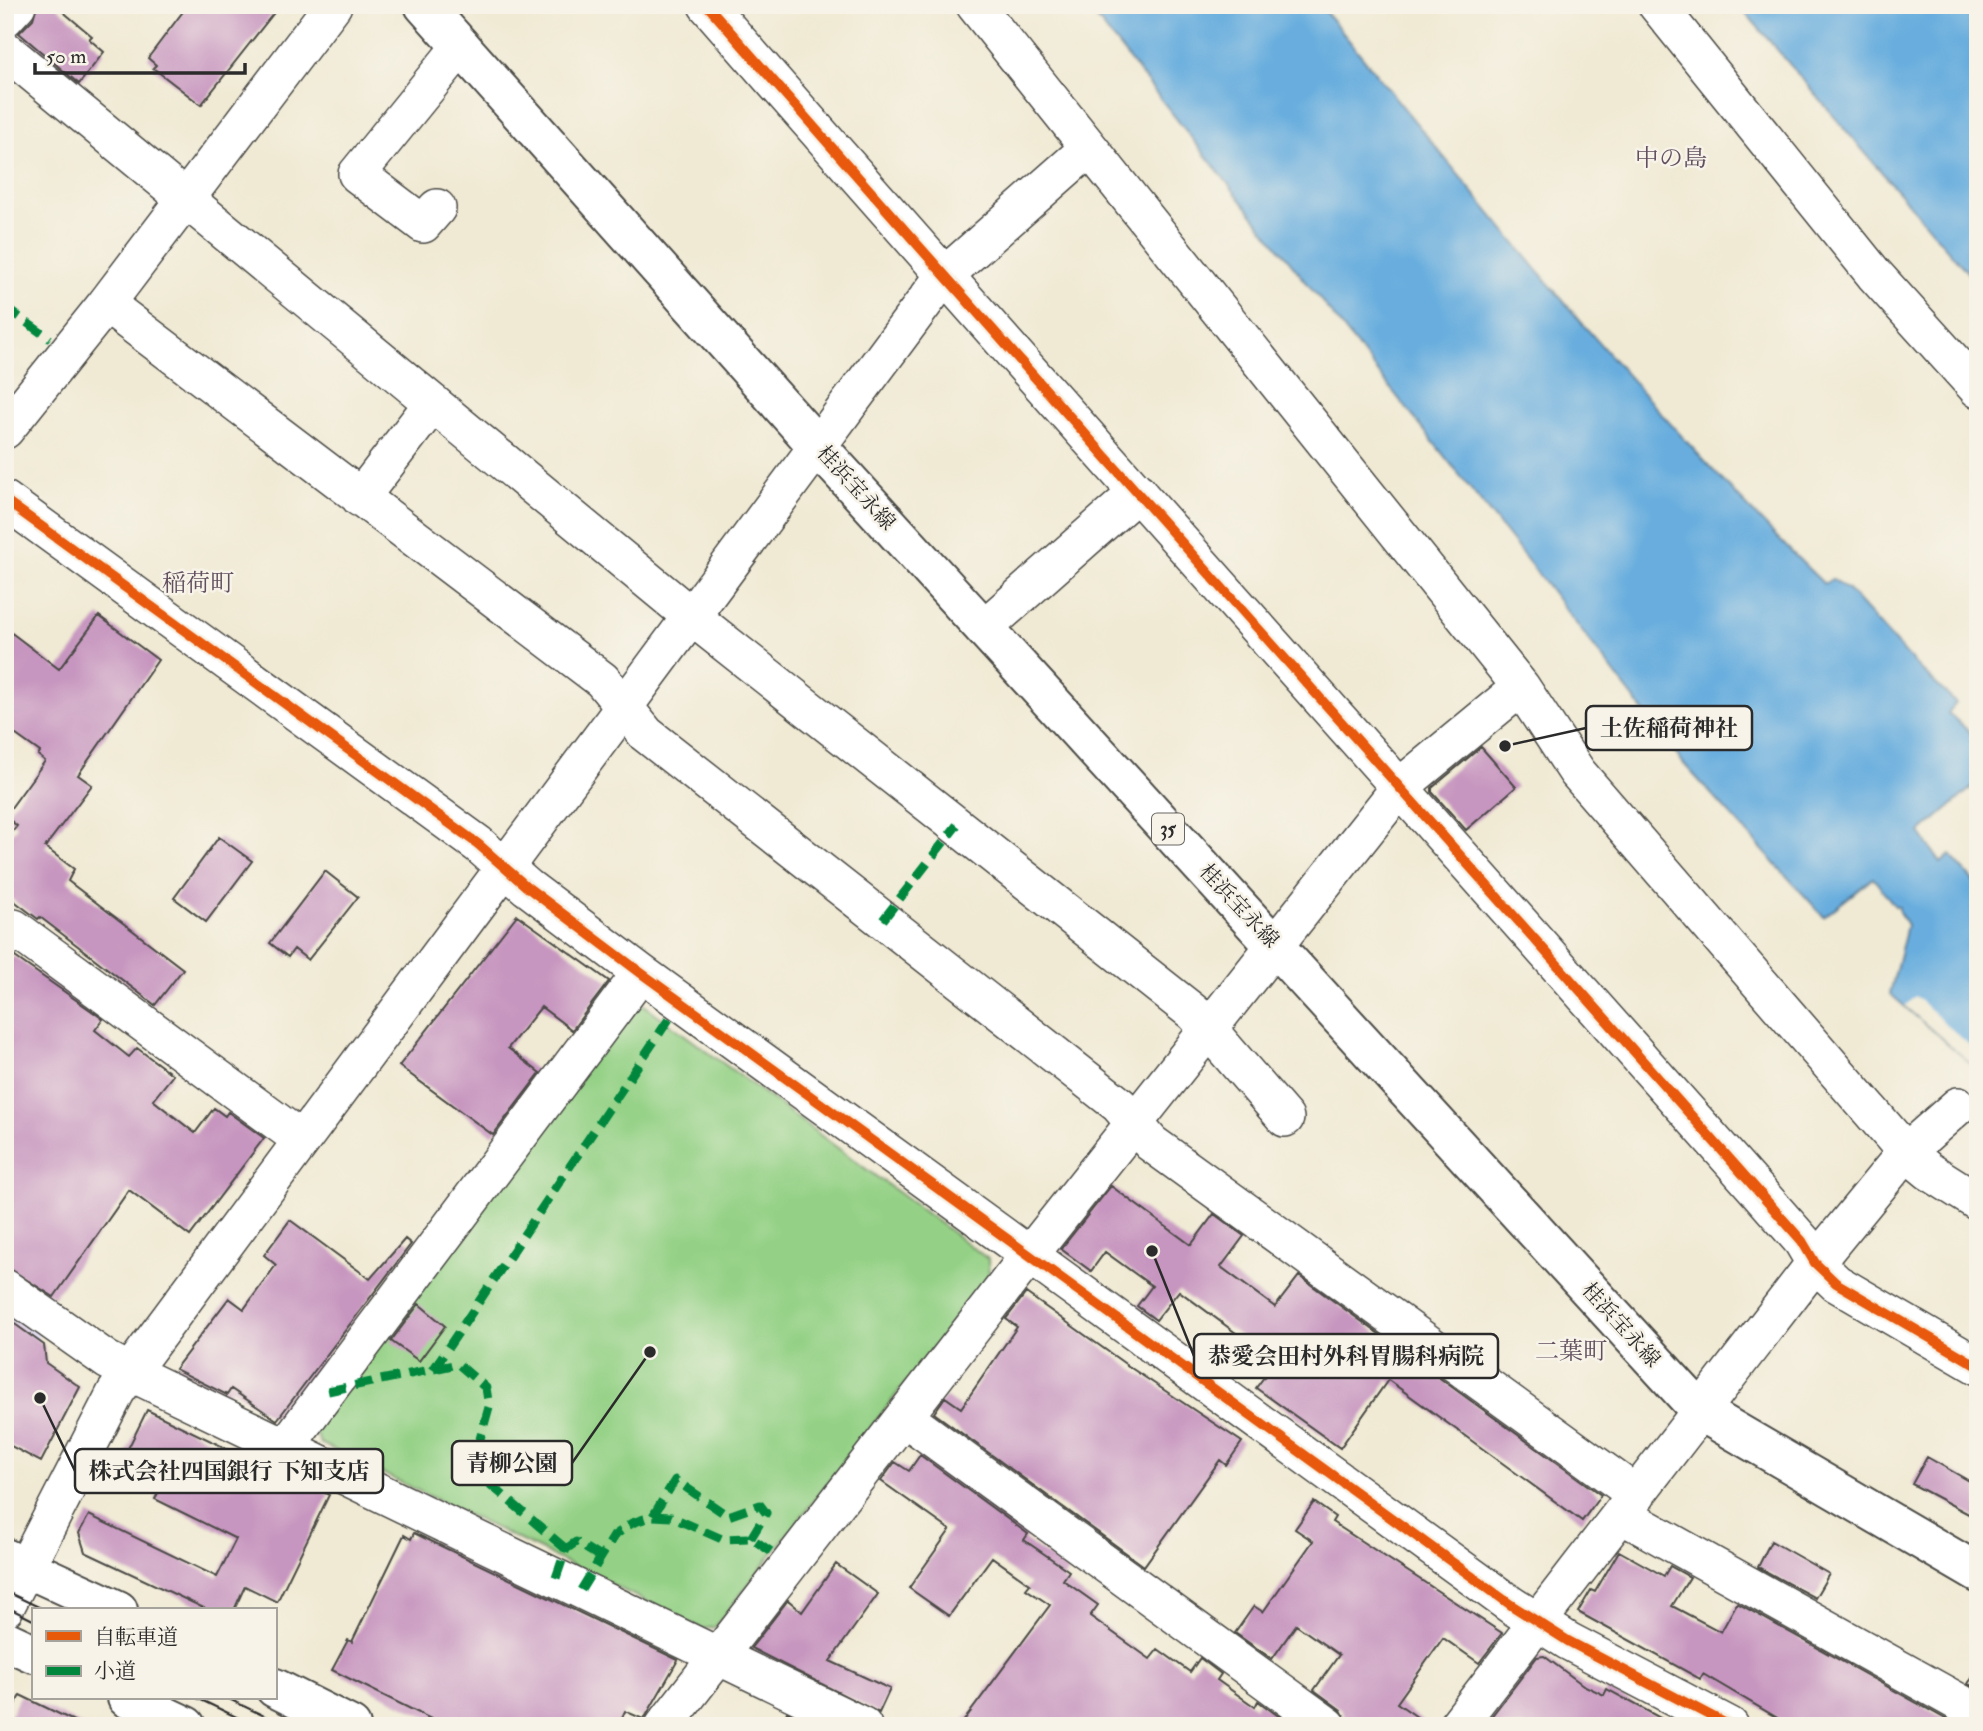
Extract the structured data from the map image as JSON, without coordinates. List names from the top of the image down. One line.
{"streets":{"main road":["桂浜宝永線","35"]},"districts":["中の島","稲荷町","二葉町"],"places":["土佐稲荷神社","恭愛会田村外科胃腸科病院","青柳公園","株式会社四国銀行 下知支店"],"legend":["自転車道","小道"],"scale_bar":"50 m"}
